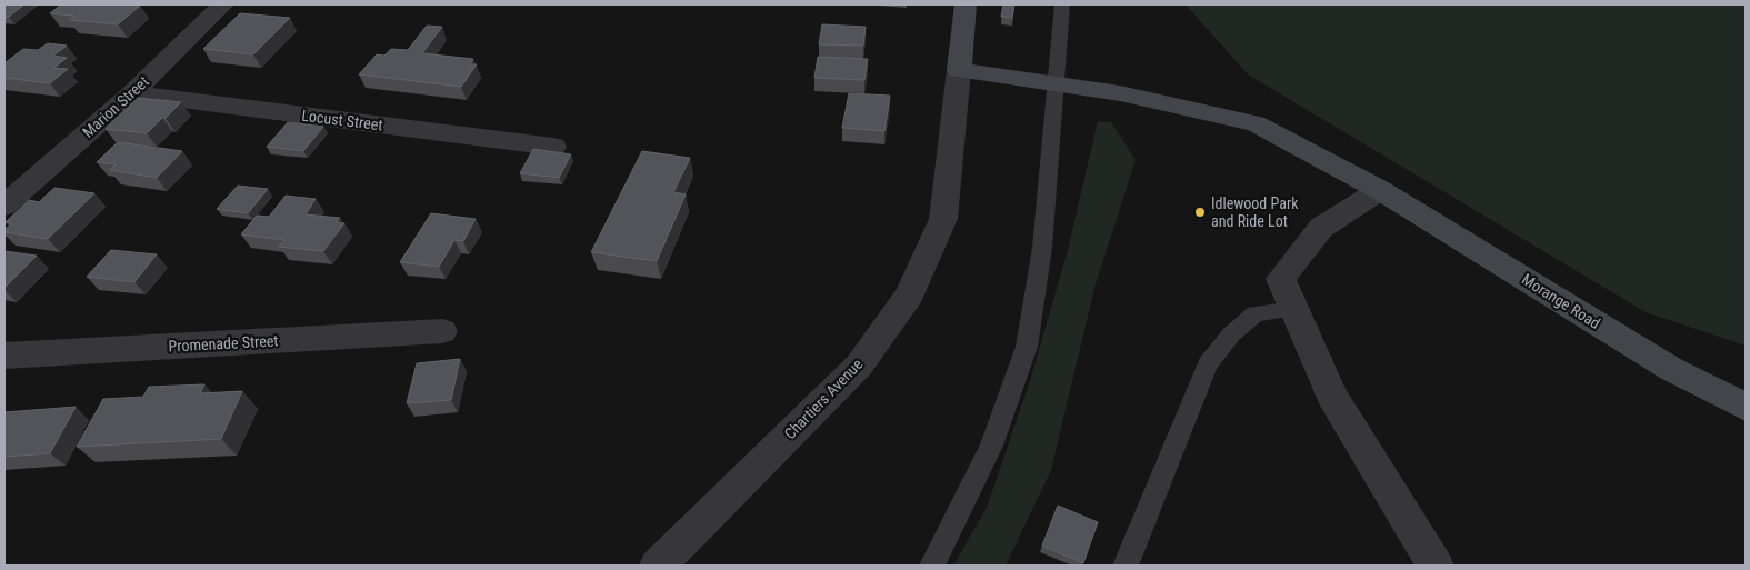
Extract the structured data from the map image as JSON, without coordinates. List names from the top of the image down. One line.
{"streets":{"street":["Marion Street","Locust Street","Morange Road","Promenade Street","Chartiers Avenue"]},"crossings":[["Marion Street","Locust Street"],["Morange Road","Chartiers Avenue"]],"places":["Idlewood Park and Ride Lot"]}
